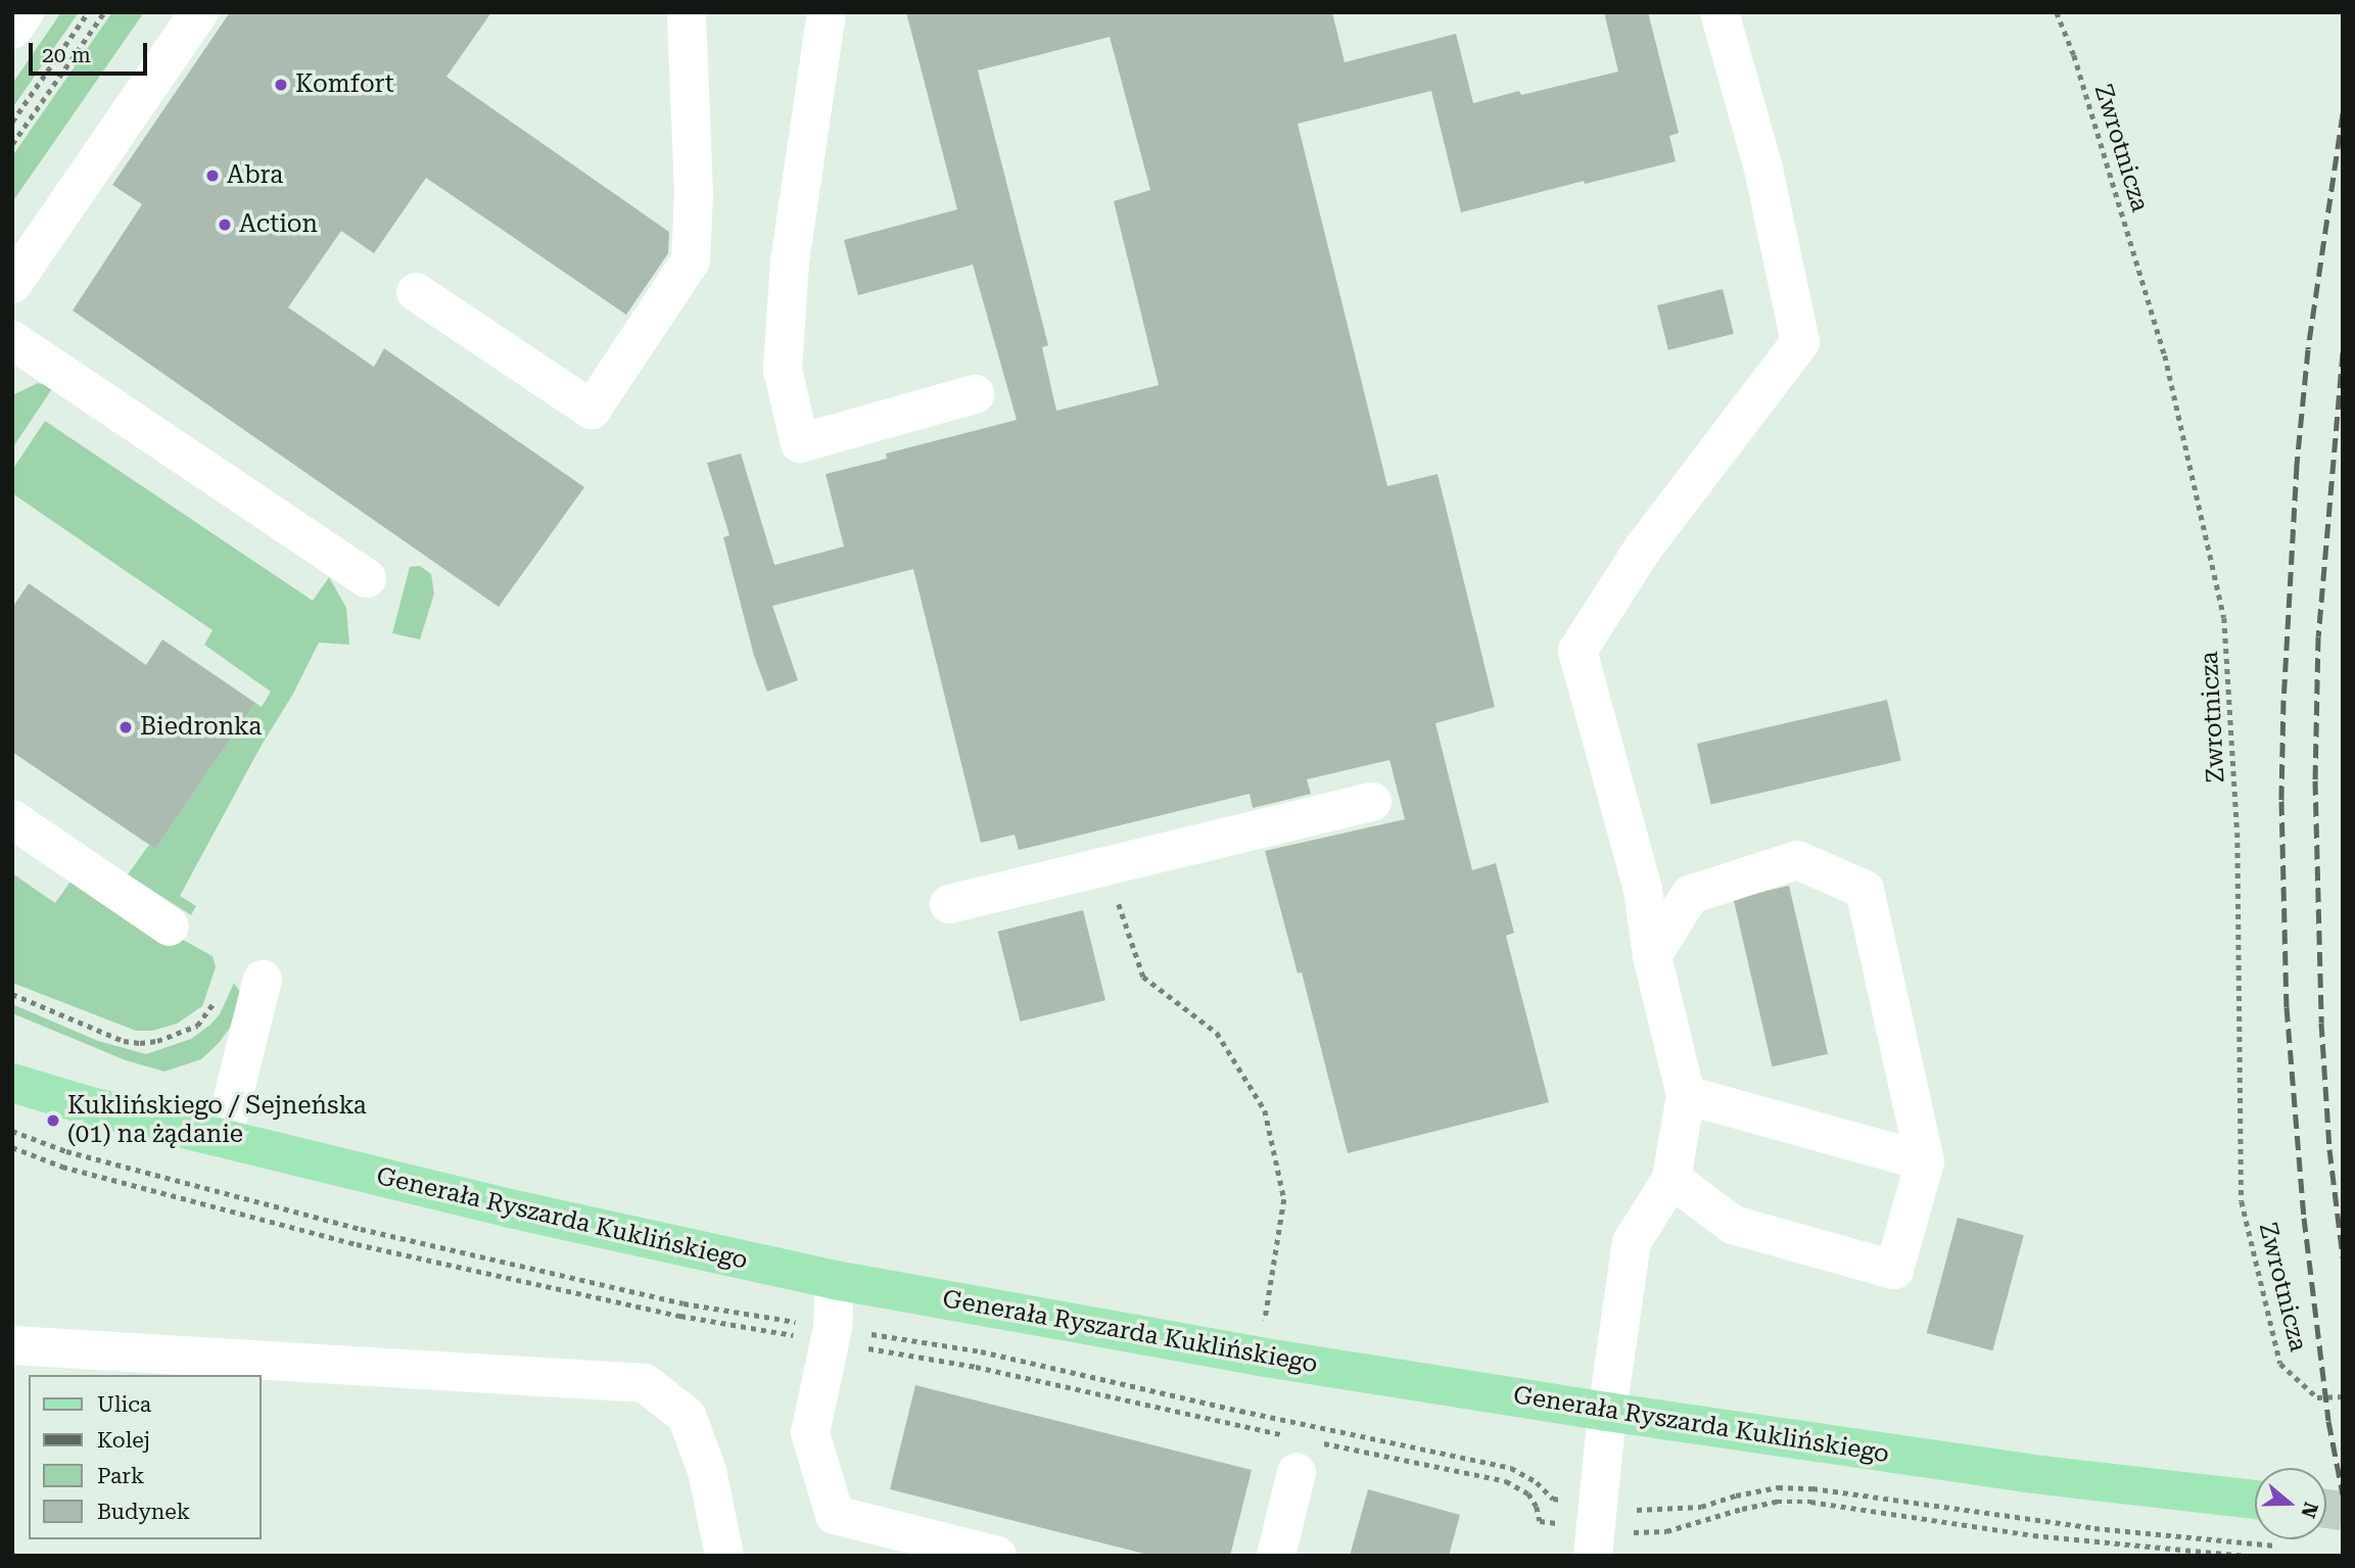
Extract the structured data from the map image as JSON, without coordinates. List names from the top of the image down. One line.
{"streets":{"main road":["Generała Ryszarda Kuklińskiego"],"path":["Zwrotnicza"]},"places":["Komfort","Abra","Action","Biedronka","Kuklińskiego / Sejneńska (01) na żądanie"],"legend":["Ulica","Kolej","Park","Budynek"],"scale_bar":"20 m","north":"right"}
